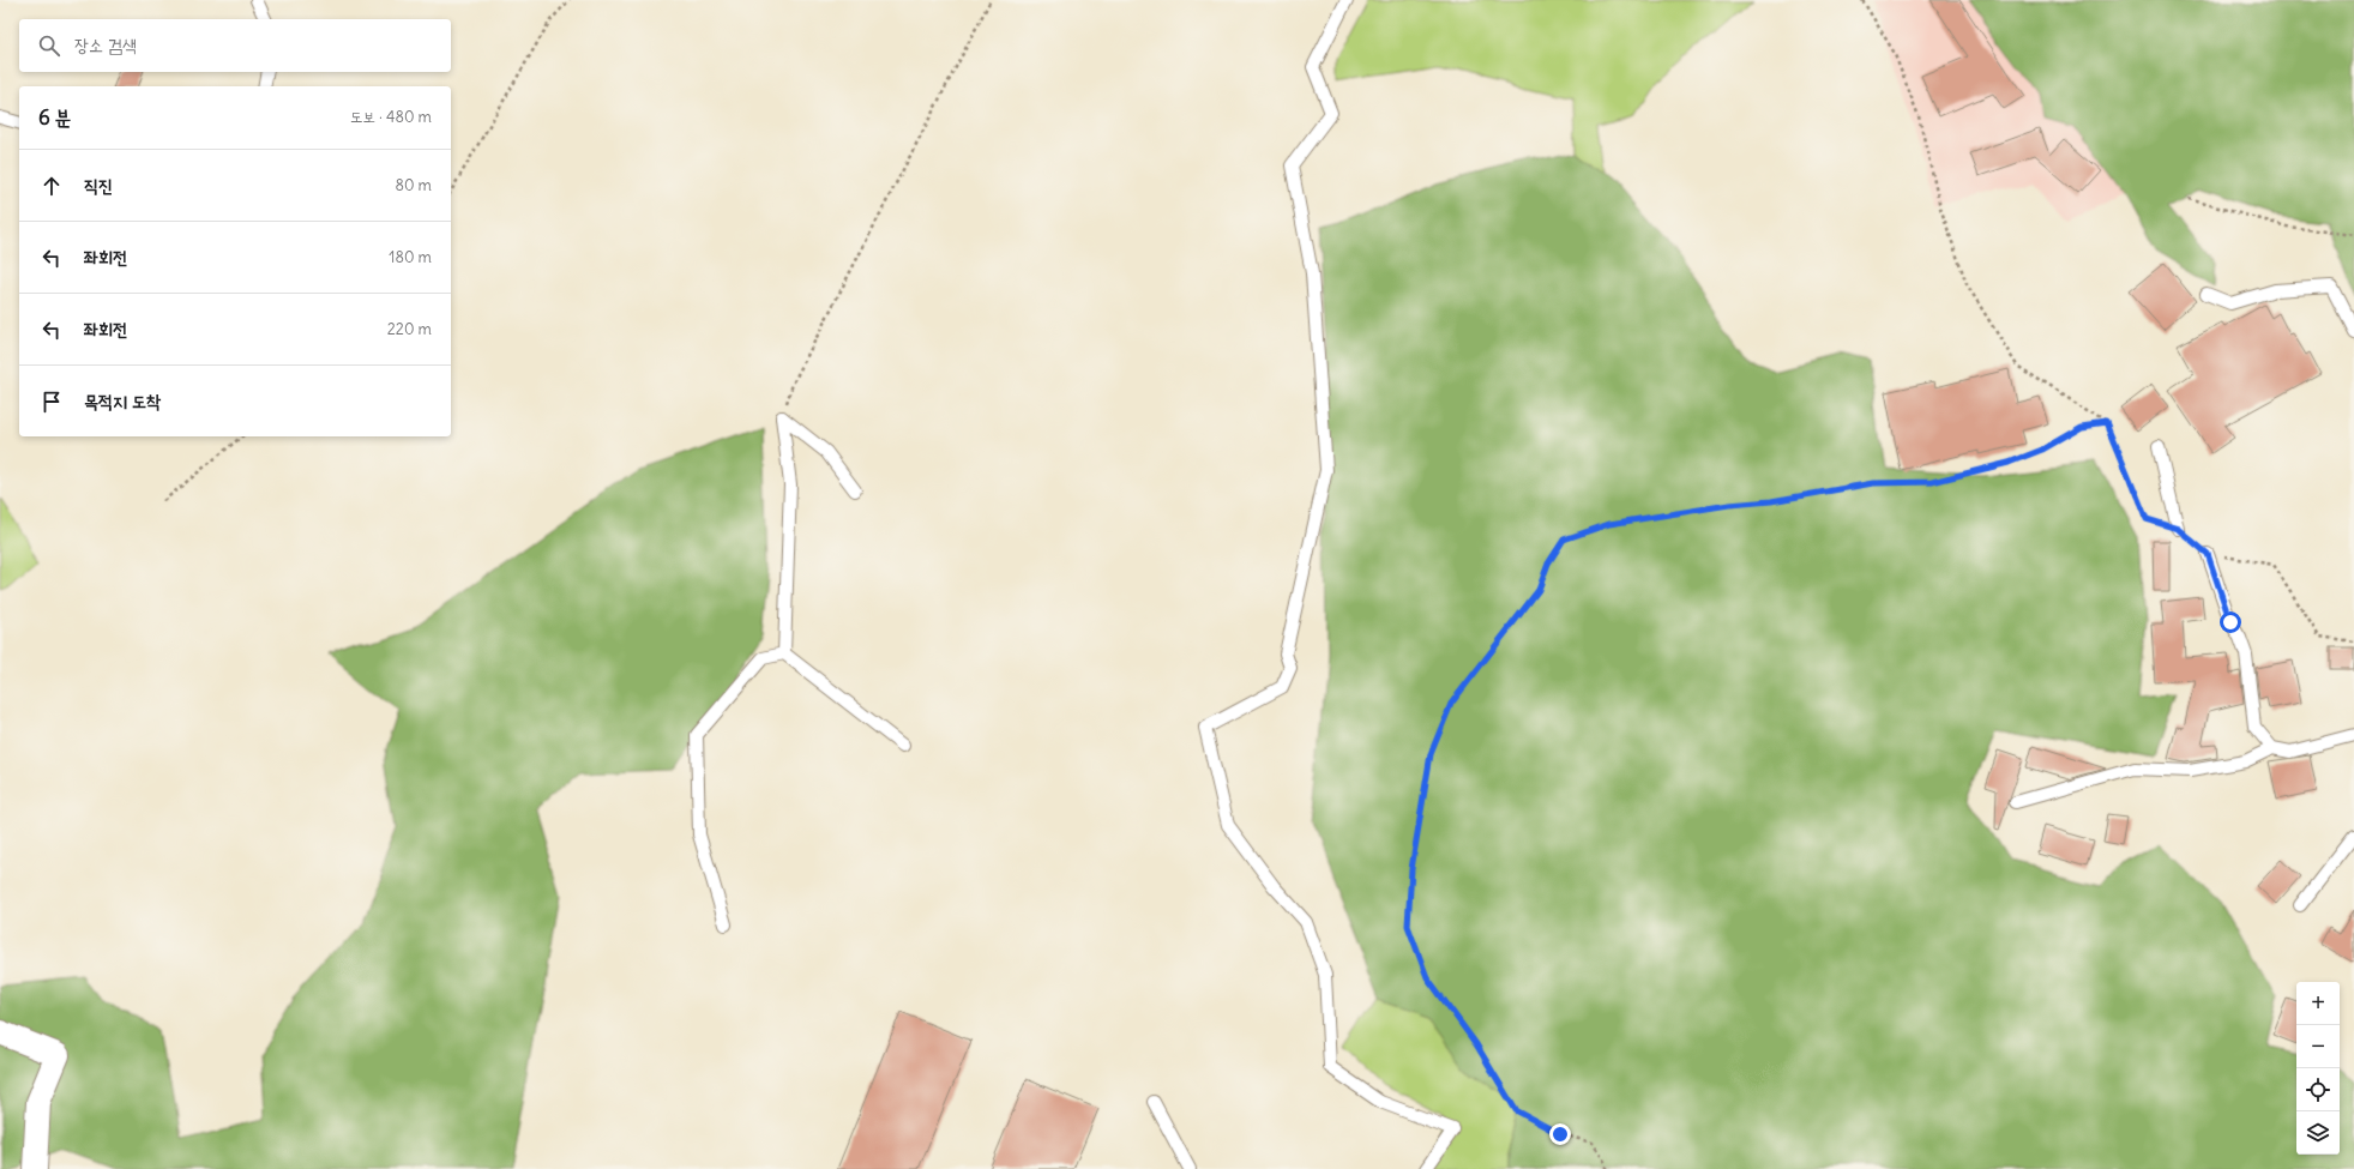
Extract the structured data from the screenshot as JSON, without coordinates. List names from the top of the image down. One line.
{"page":{"search":"장소 검색","heading":["6 분","도보 · 480 m"],"list":[["직진","80 m"],["좌회전","180 m"],["좌회전","220 m"],"목적지 도착"],"map_buttons":["+","−"]}}
